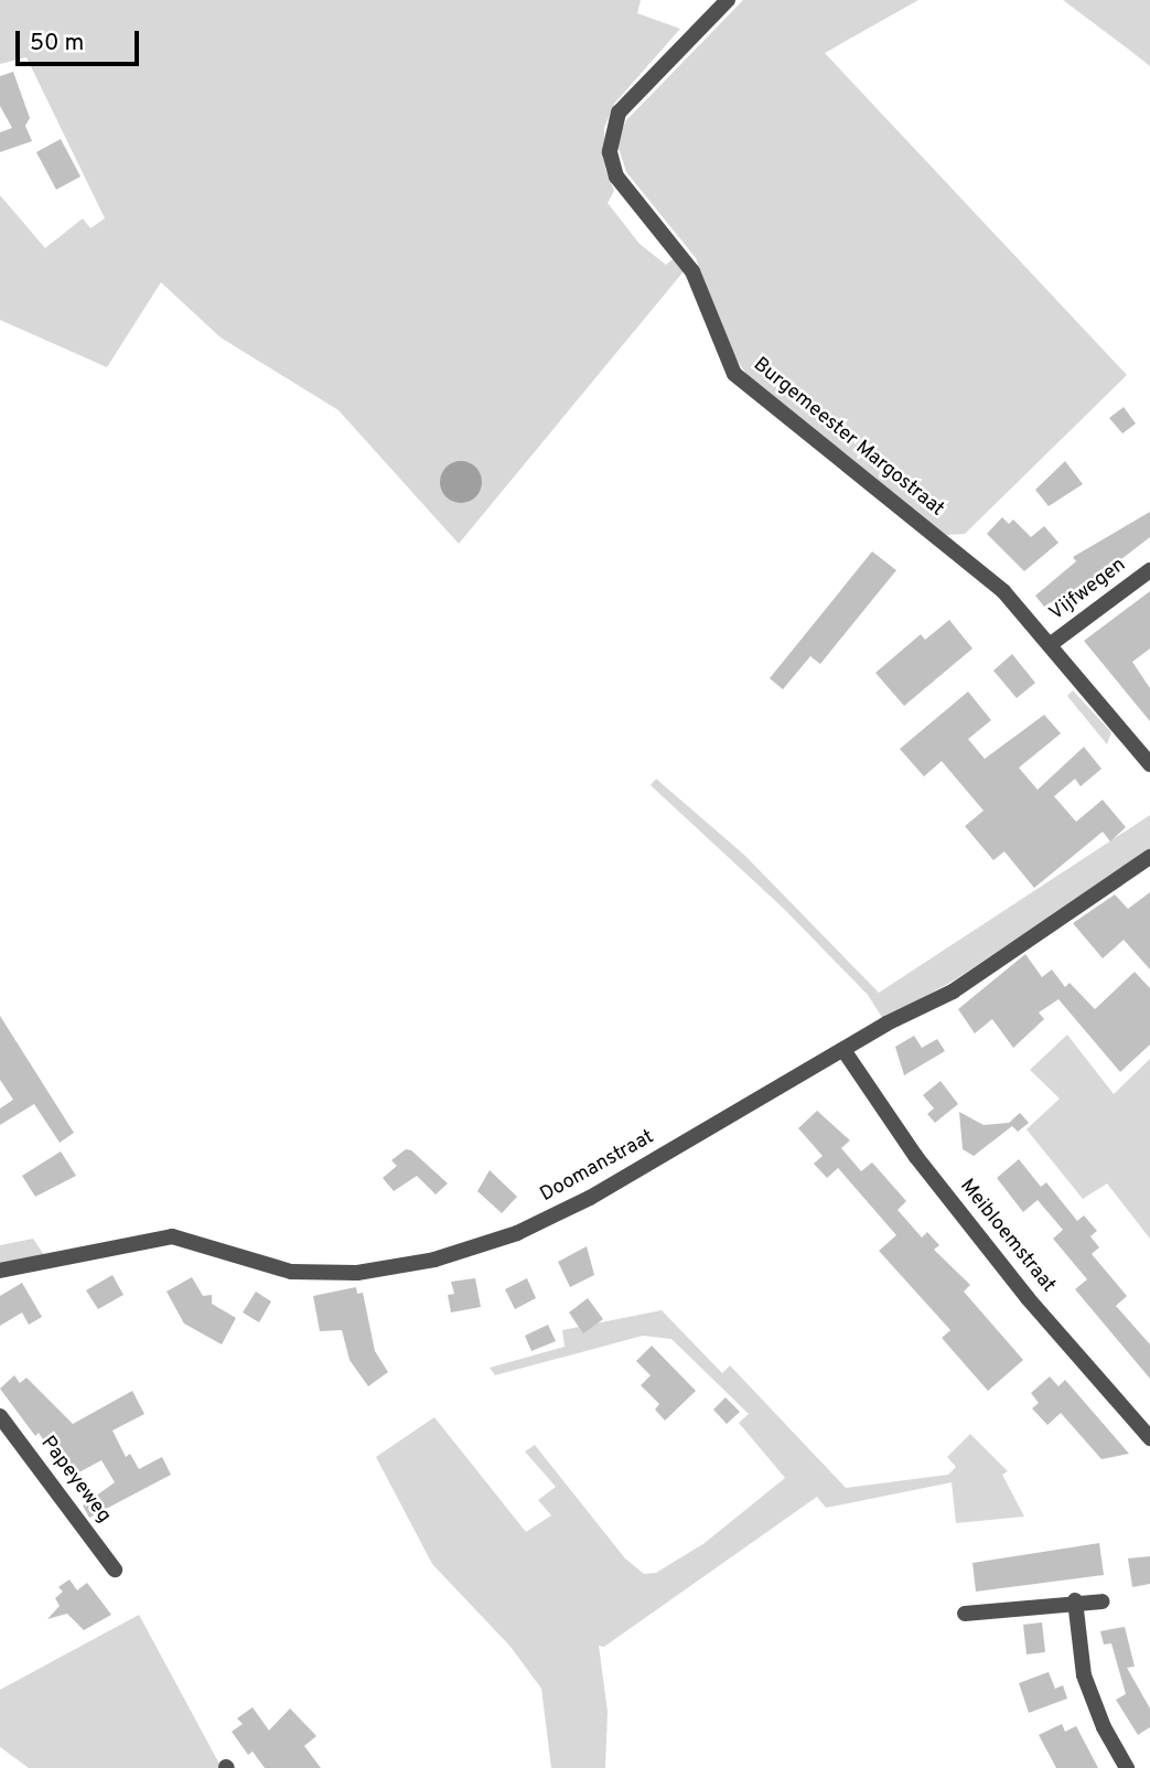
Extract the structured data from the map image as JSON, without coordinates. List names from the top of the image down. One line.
{"streets":{"street":["Burgemeester Margostraat","Vijfwegen","Doomanstraat","Meibloemstraat","Papeyeweg"]},"crossings":[["Burgemeester Margostraat","Vijfwegen"],["Doomanstraat","Meibloemstraat"]],"scale_bar":"50 m"}
